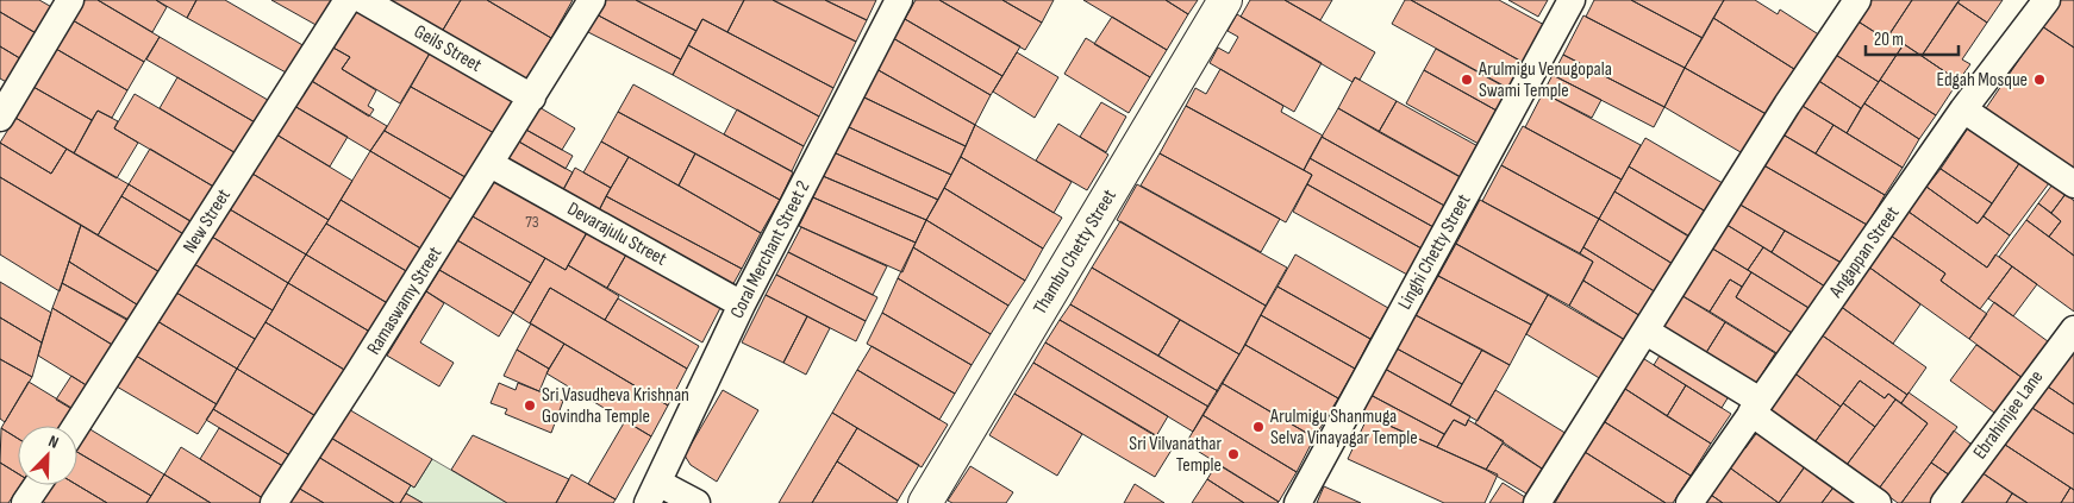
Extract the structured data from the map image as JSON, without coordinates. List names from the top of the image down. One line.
{"streets":{"street":["Geils Street","New Street","Devarajulu Street","Coral Merchant Street 2","Thambu Chetty Street","Linghi Chetty Street","Angappan Street","Ramaswamy Street","Ebrahimjee Lane"]},"crossings":[["Geils Street","Ramaswamy Street"],["Devarajulu Street","Coral Merchant Street 2"],["Devarajulu Street","Ramaswamy Street"]],"places":["Arulmigu Venugopala Swami Temple","Edgah Mosque","Sri Vasudheva Krishnan Govindha Temple","Arulmigu Shanmuga Selva Vinayagar Temple","Sri Vilvanathar Temple"],"house_numbers":["73"],"scale_bar":"20 m","north":"top right"}
